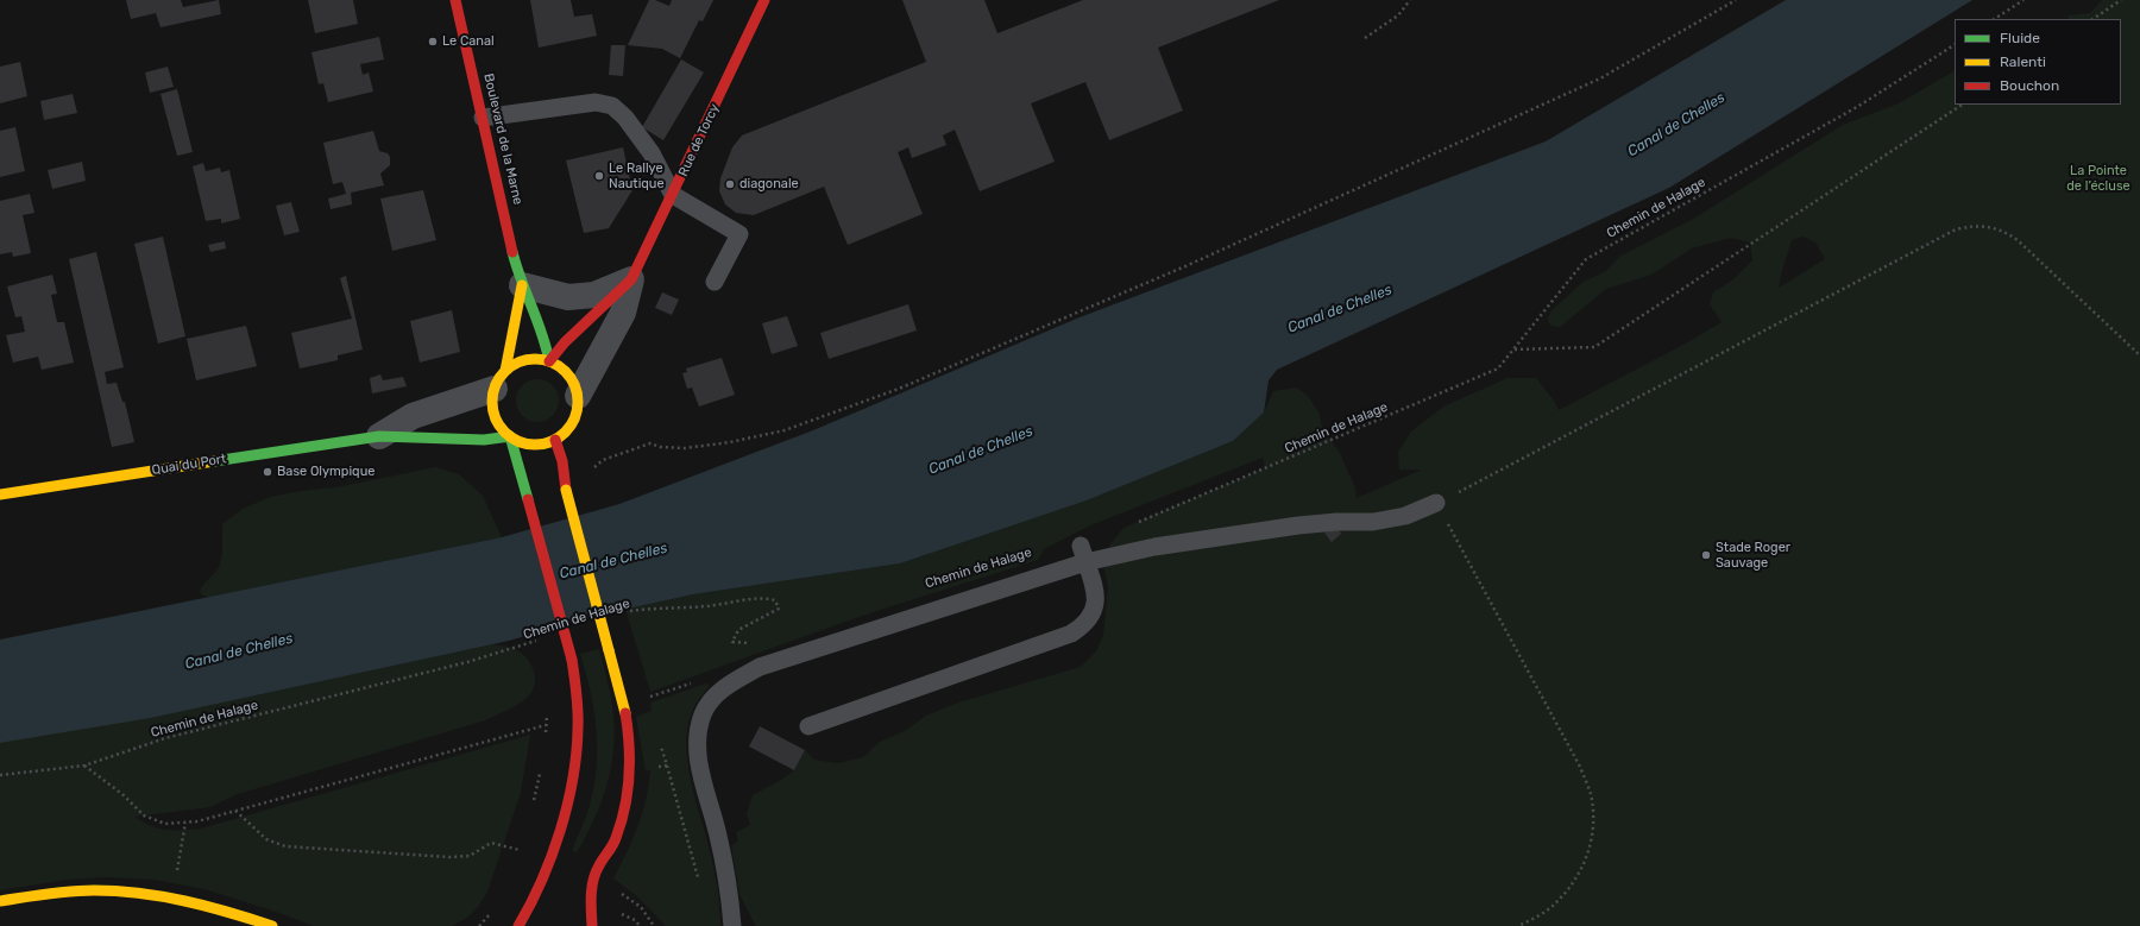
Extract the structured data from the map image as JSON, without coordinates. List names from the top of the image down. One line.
{"streets":{"main road":["Boulevard de la Marne","Rue de Torcy","Quai du Port"],"path":["Chemin de Halage"]},"crossings":[["Boulevard de la Marne","Rue de Torcy"],["Boulevard de la Marne","Quai du Port"],["Rue de Torcy","Quai du Port"]],"water":["Canal de Chelles"],"parks":["La Pointe de l’écluse"],"places":["Le Canal","Le Rallye Nautique","diagonale","Base Olympique","Stade Roger Sauvage"],"legend":["Fluide","Ralenti","Bouchon"]}
